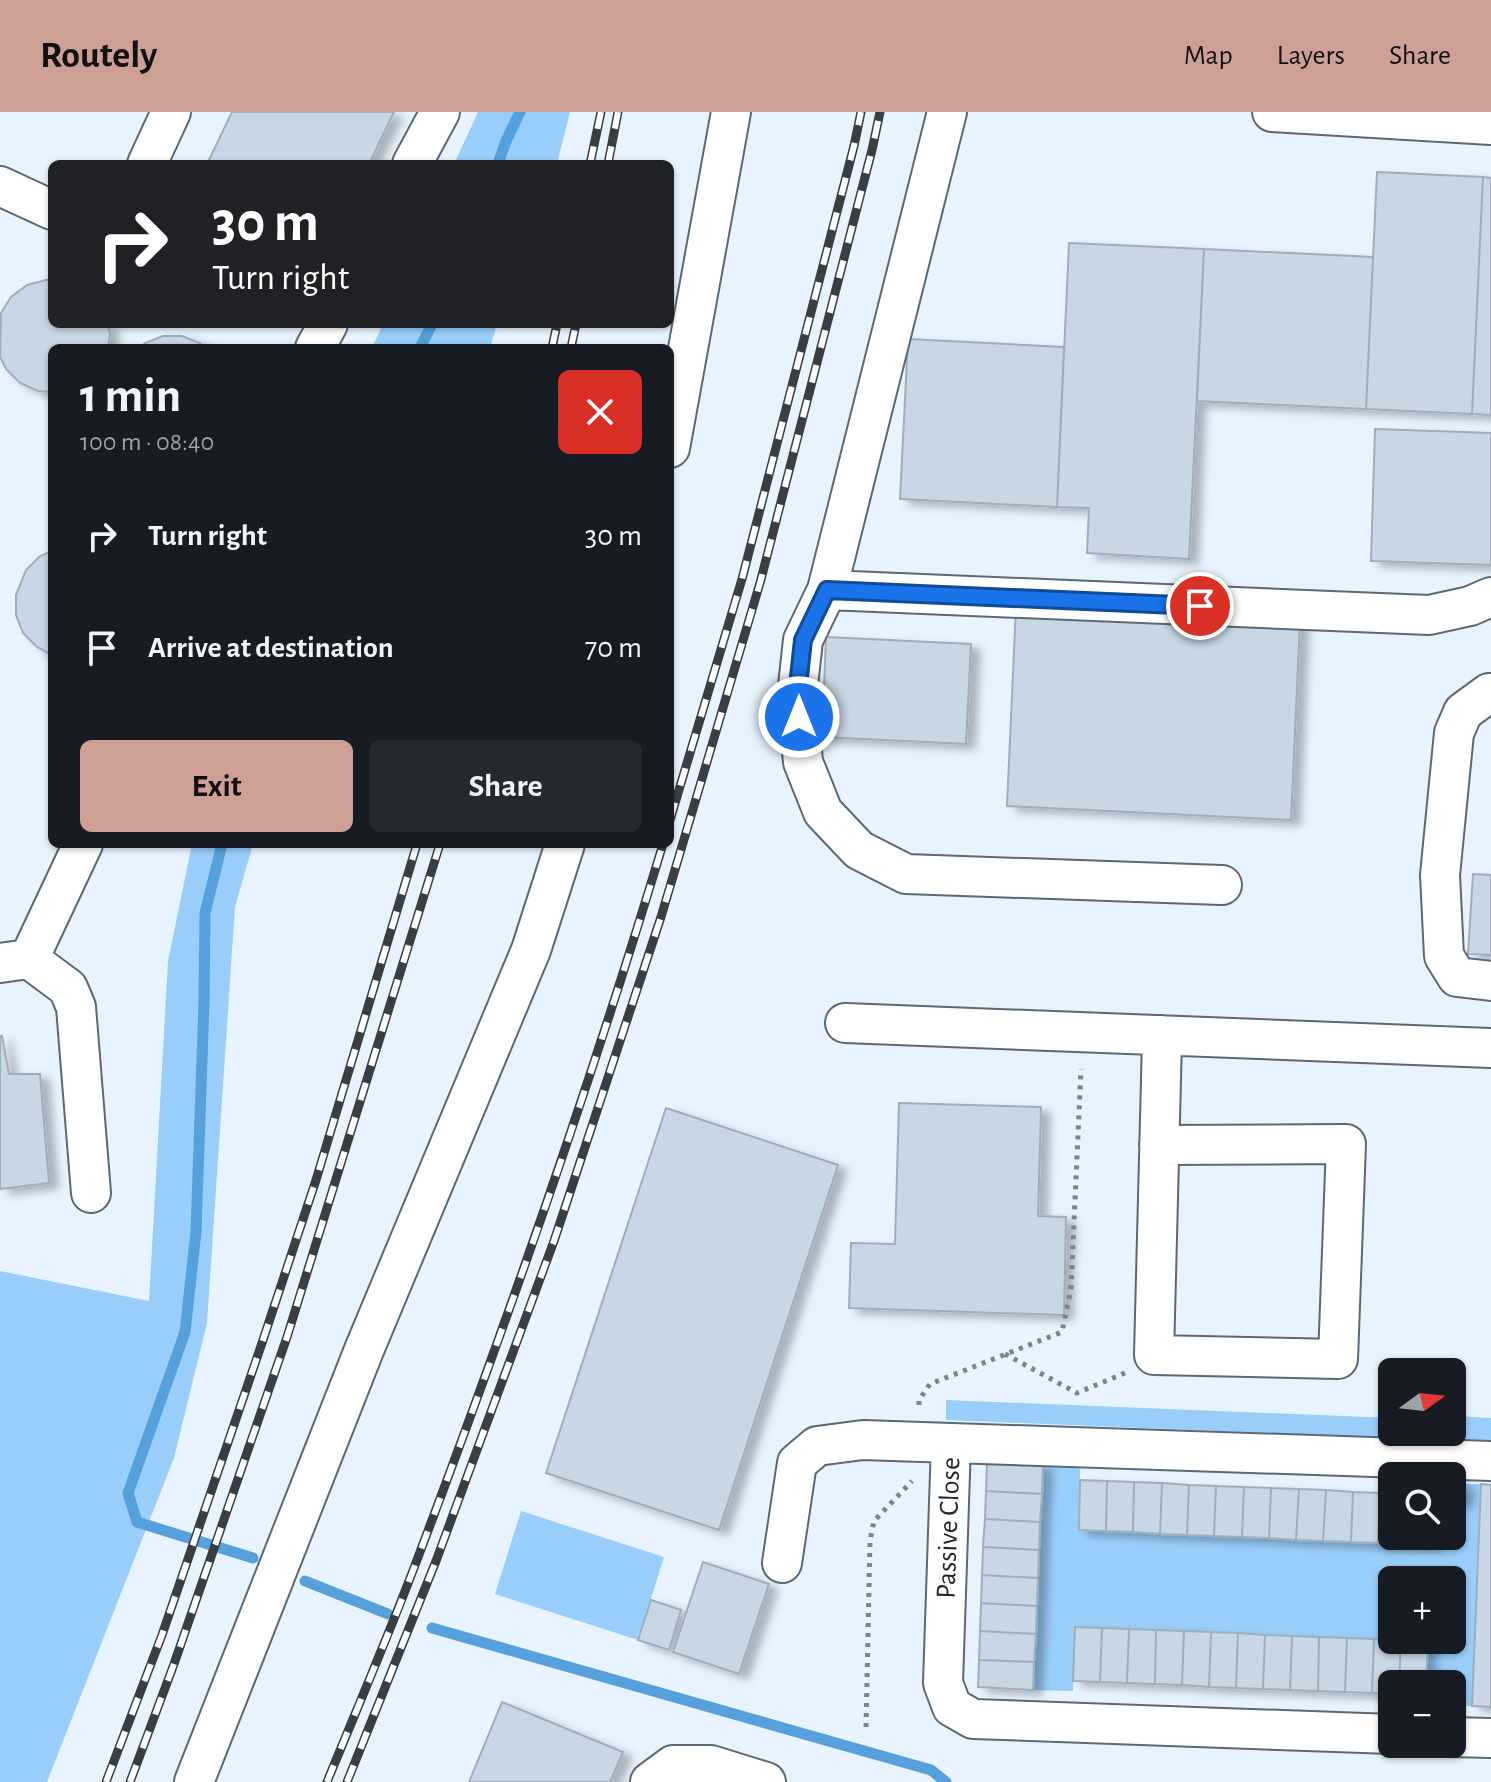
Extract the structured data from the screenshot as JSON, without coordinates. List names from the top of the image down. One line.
{"streets":{"street":["Passive Close"]},"north":"right","page":{"header":"Routely","nav":["Map","Layers","Share"],"turn":["30 m","Turn right"],"heading":["1 min","100 m · 08:40"],"list":[{"name":"Turn right","value":"30 m"},{"name":"Arrive at destination","value":"70 m"}],"buttons":["Exit","Share"],"map_buttons":["+","−"]}}
